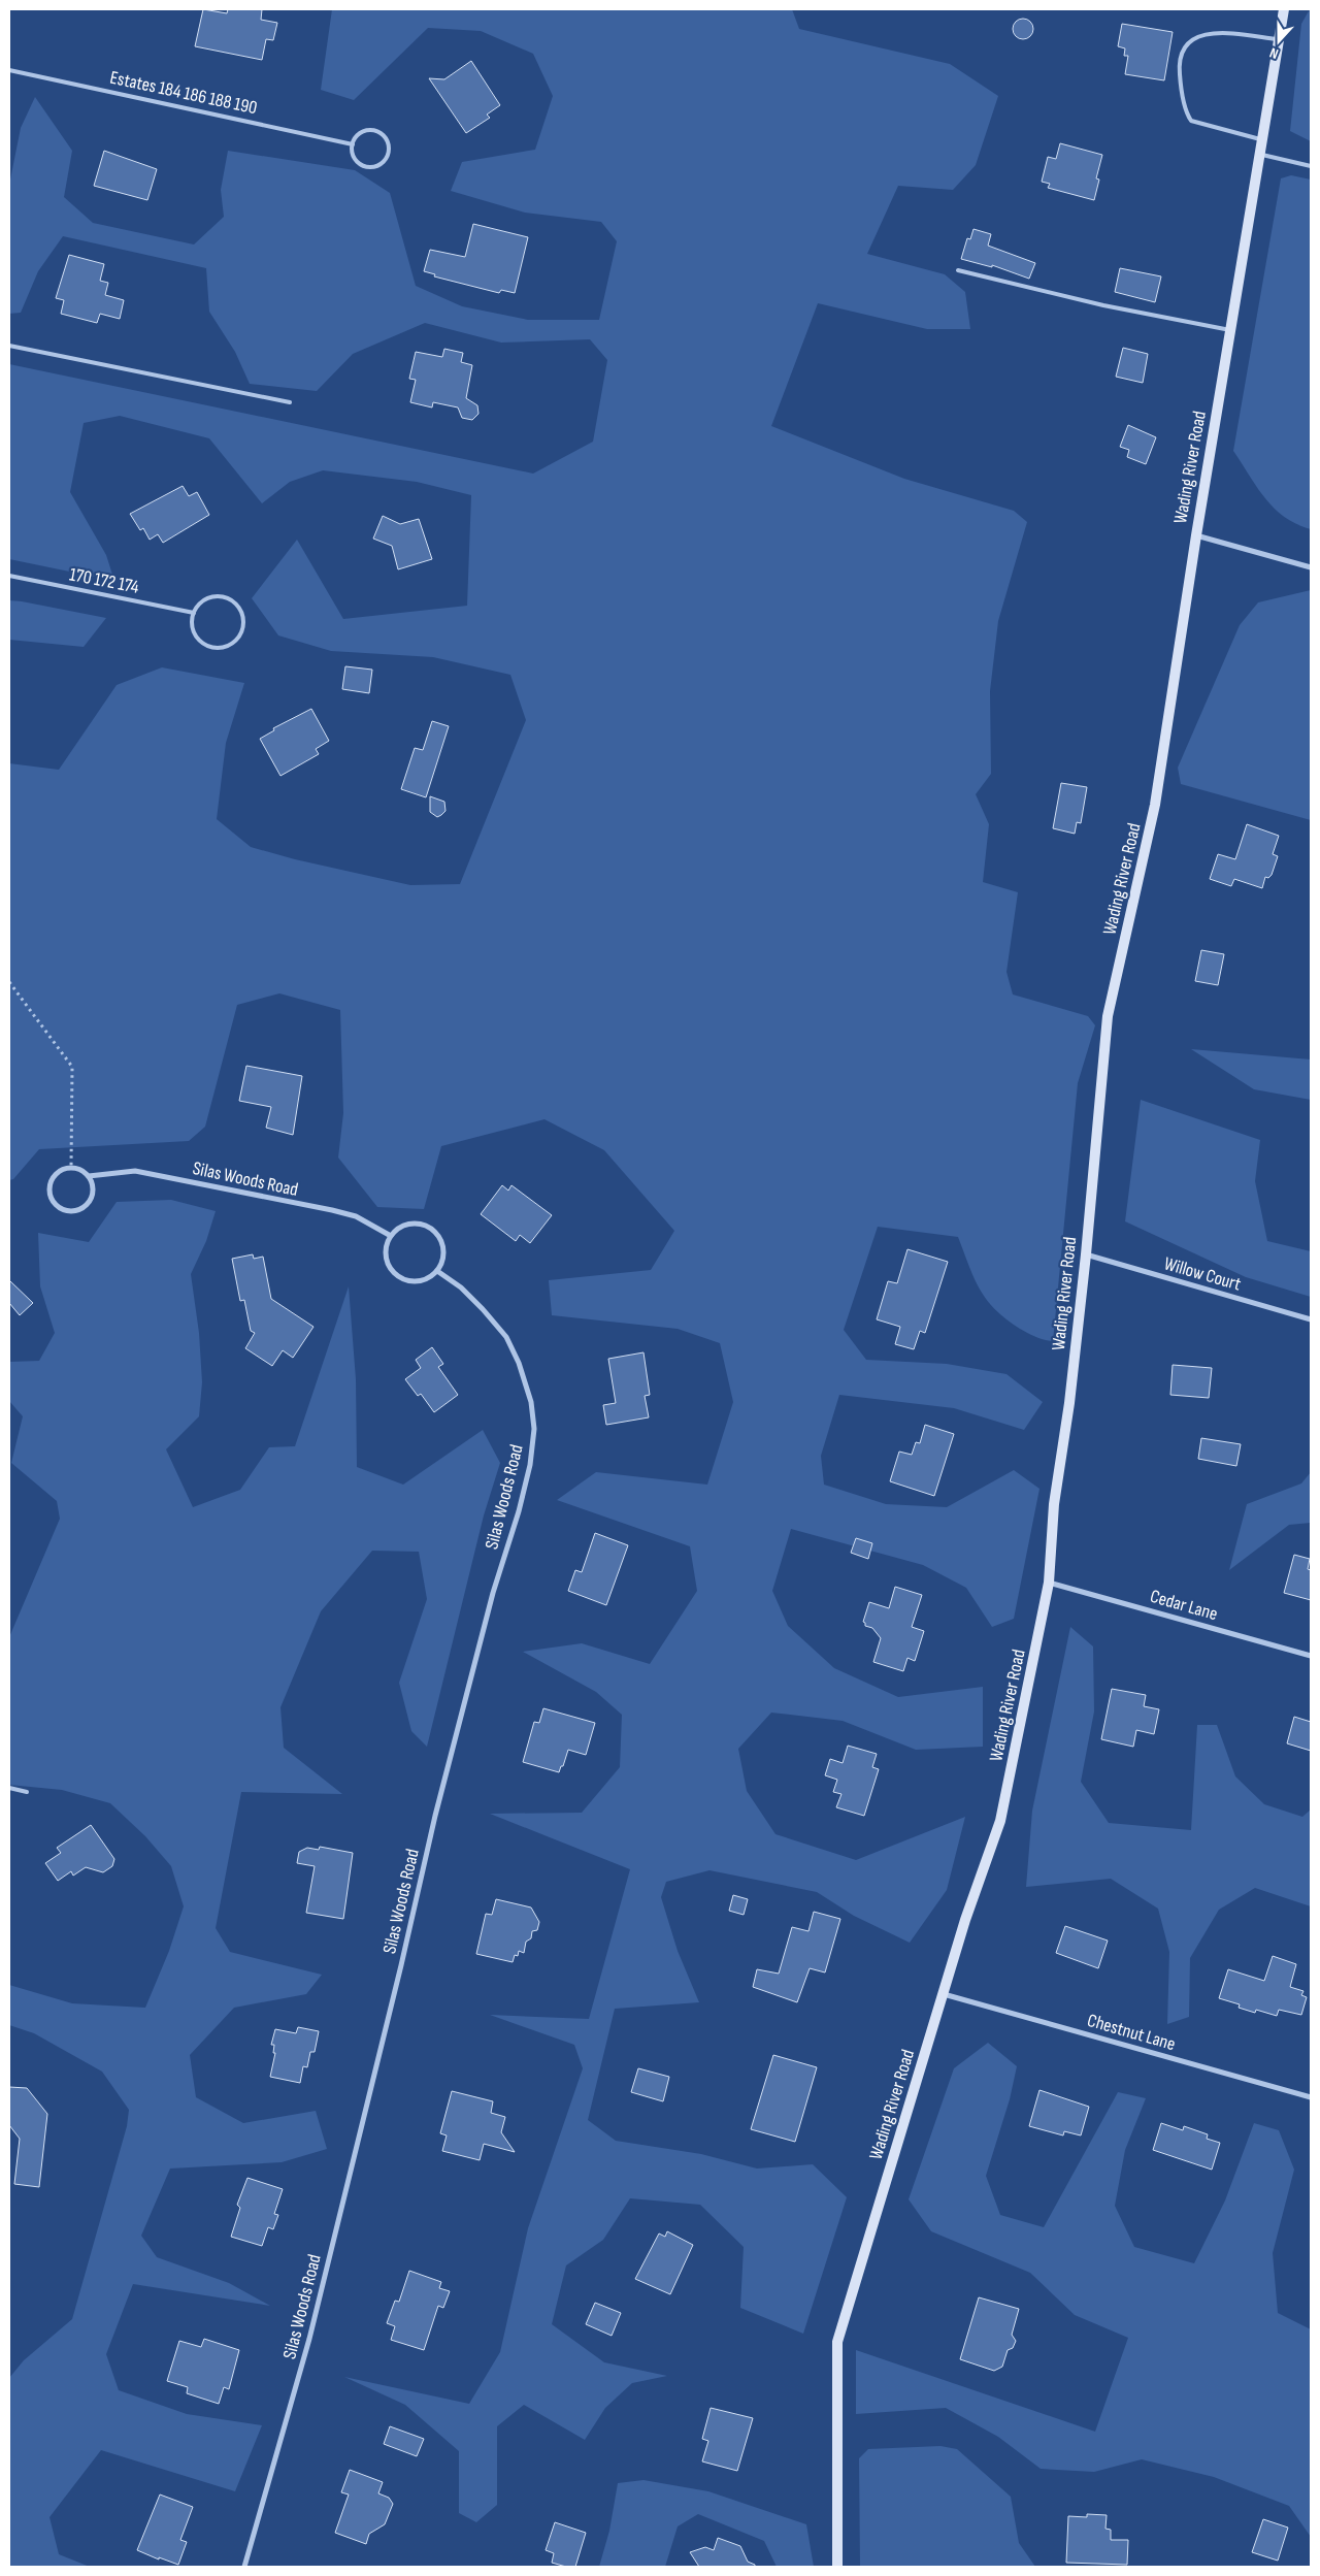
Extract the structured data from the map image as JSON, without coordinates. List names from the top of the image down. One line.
{"streets":{"main road":["Wading River Road"],"street":["Silas Woods Road","Willow Court","Cedar Lane","Chestnut Lane"],"lane":["Estates 184 186 188 190","170 172 174"]},"crossings":[["Wading River Road","Willow Court"],["Wading River Road","Cedar Lane"],["Wading River Road","Chestnut Lane"]],"north":"bottom"}
